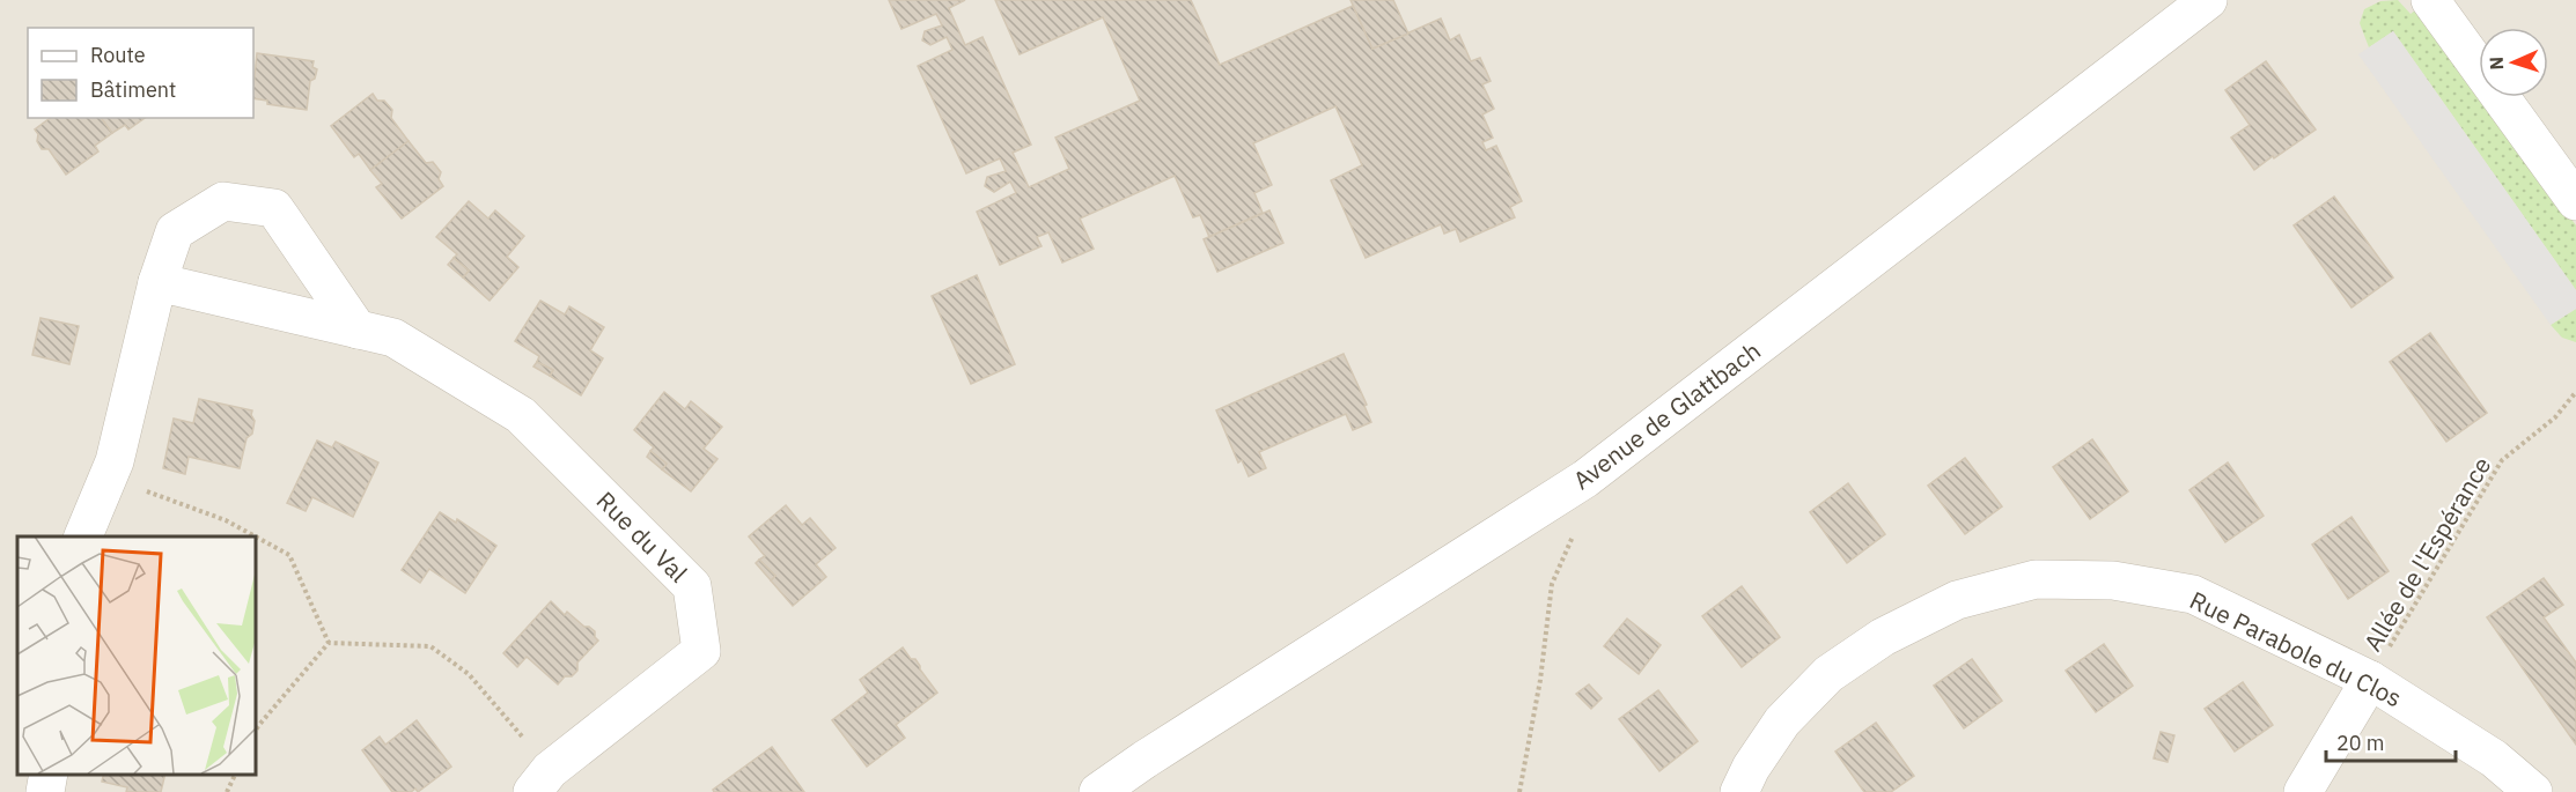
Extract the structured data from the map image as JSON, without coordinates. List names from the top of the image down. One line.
{"streets":{"street":["Avenue de Glattbach","Rue du Val","Rue Parabole du Clos"],"path":["Allée de l'Espérance"]},"crossings":[["Allée de l'Espérance","Rue Parabole du Clos"]],"legend":["Route","Bâtiment"],"scale_bar":"20 m","north":"left"}
